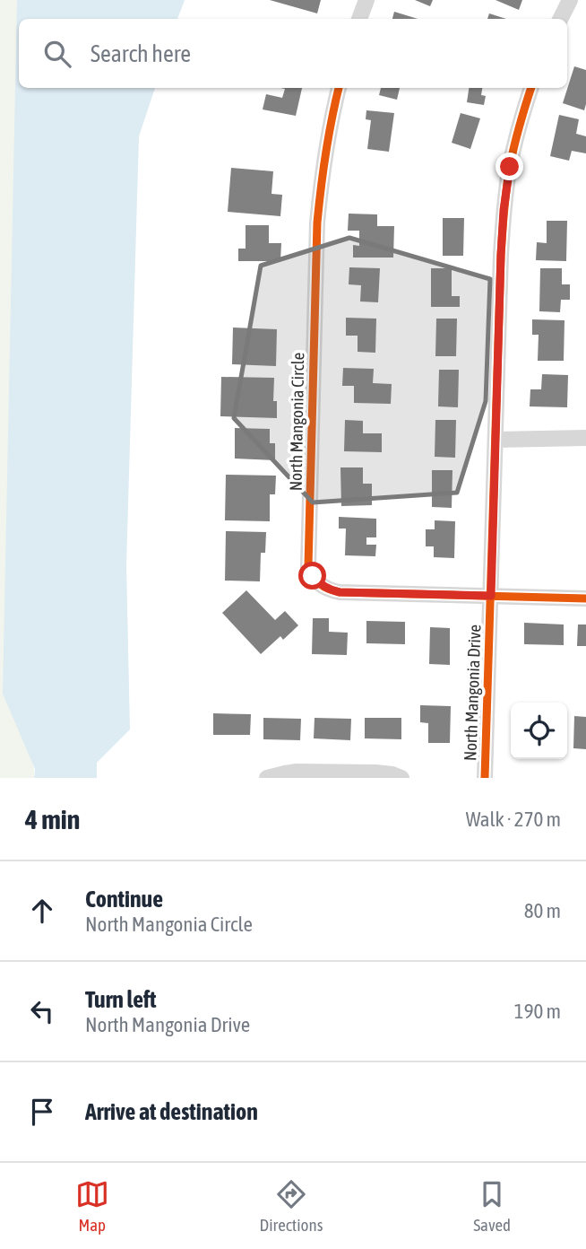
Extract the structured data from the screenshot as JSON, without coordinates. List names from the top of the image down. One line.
{"streets":{"street":["North Mangonia Circle","North Mangonia Drive"]},"crossings":[["North Mangonia Circle","North Mangonia Drive"]],"page":{"search":"Search here","heading":["4 min","Walk · 270 m"],"list":[["Continue","North Mangonia Circle","80 m"],["Turn left","North Mangonia Drive","190 m"],"Arrive at destination"],"nav":["Map","Directions","Saved"]}}
